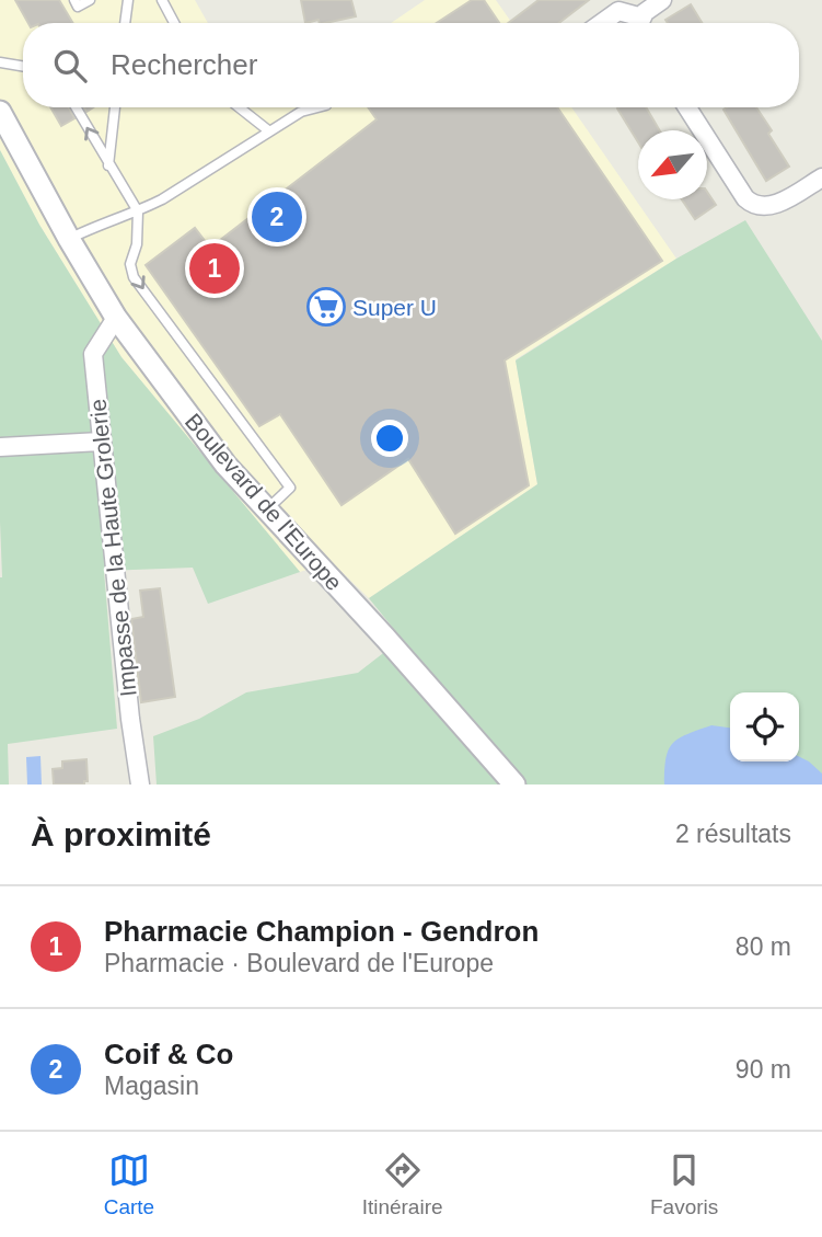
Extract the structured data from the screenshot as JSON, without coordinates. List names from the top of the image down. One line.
{"streets":{"street":["Boulevard de l'Europe","Impasse de la Haute Grolerie"]},"crossings":[["Boulevard de l'Europe","Impasse de la Haute Grolerie"]],"places":{"supermarket":["Super U"]},"north":"bottom left","page":{"search":"Rechercher","pins":["2","1"],"heading":["À proximité","2 résultats"],"list":[{"mark":"1","name":"Pharmacie Champion - Gendron","note":"Pharmacie · Boulevard de l'Europe","value":"80 m"},{"mark":"2","name":"Coif & Co","note":"Magasin","value":"90 m"}],"nav":["Carte","Itinéraire","Favoris"]}}
